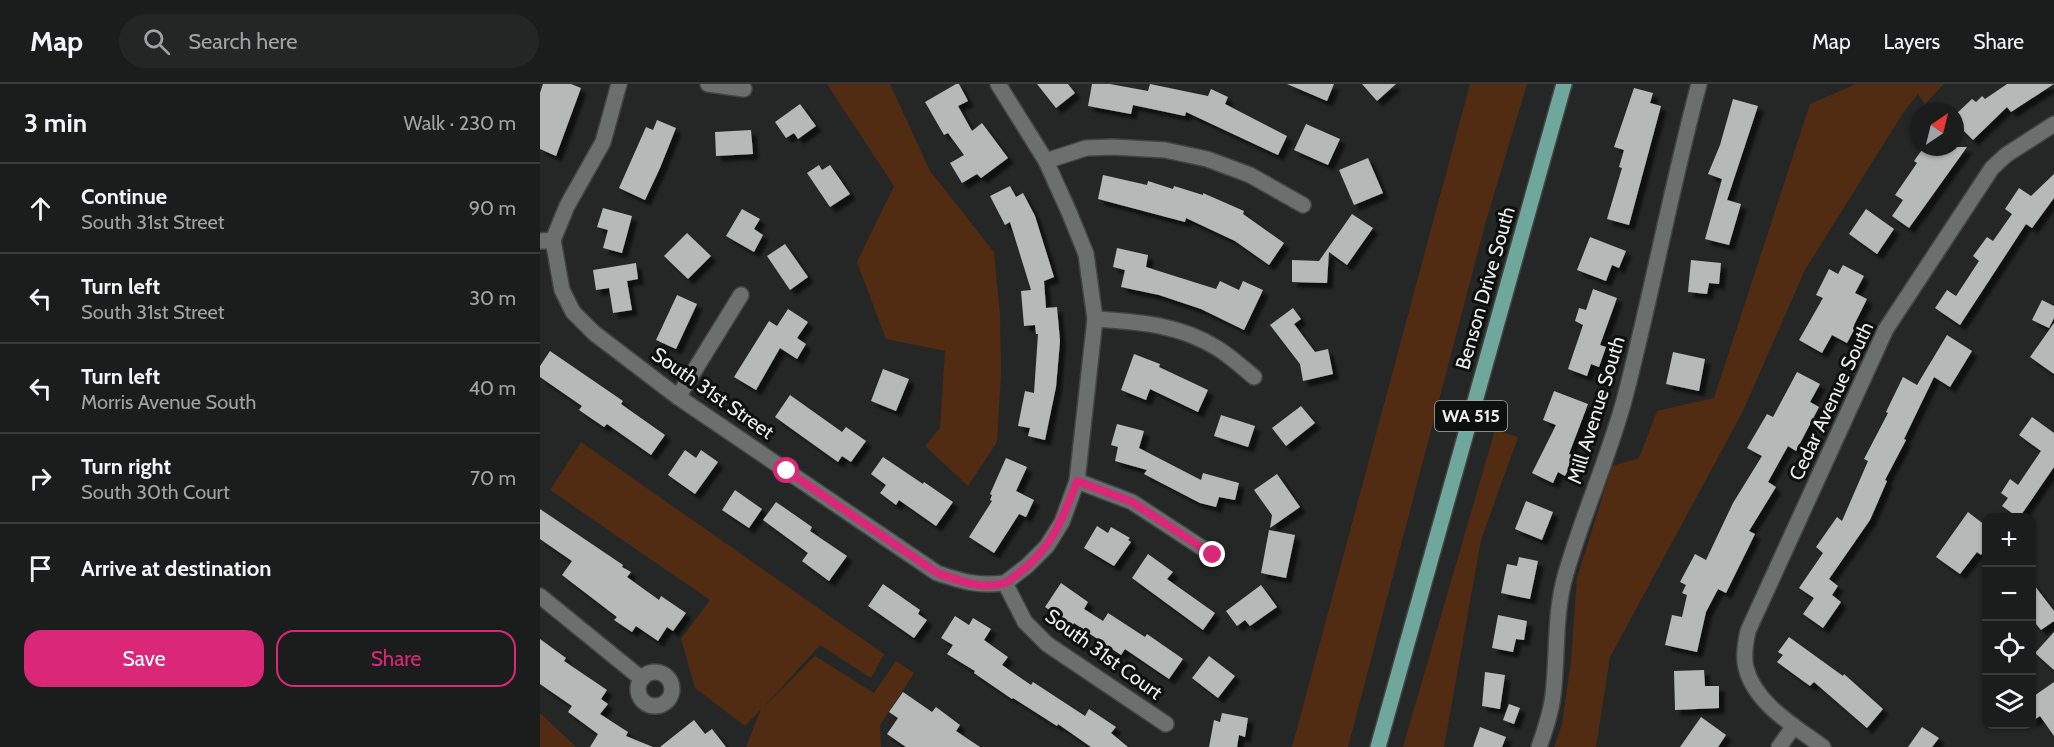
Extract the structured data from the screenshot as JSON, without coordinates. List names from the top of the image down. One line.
{"streets":{"main road":["Benson Drive South","WA 515"],"street":["South 31st Street","Cedar Avenue South","Mill Avenue South","South 31st Court"]},"crossings":[["South 31st Street","South 31st Court"]],"north":"top right","page":{"header":"Map","search":"Search here","nav":["Map","Layers","Share"],"heading":["3 min","Walk · 230 m"],"list":[["Continue","South 31st Street","90 m"],["Turn left","South 31st Street","30 m"],["Turn left","Morris Avenue South","40 m"],["Turn right","South 30th Court","70 m"],"Arrive at destination"],"map_buttons":["+","−"],"buttons":["Save","Share"]}}
